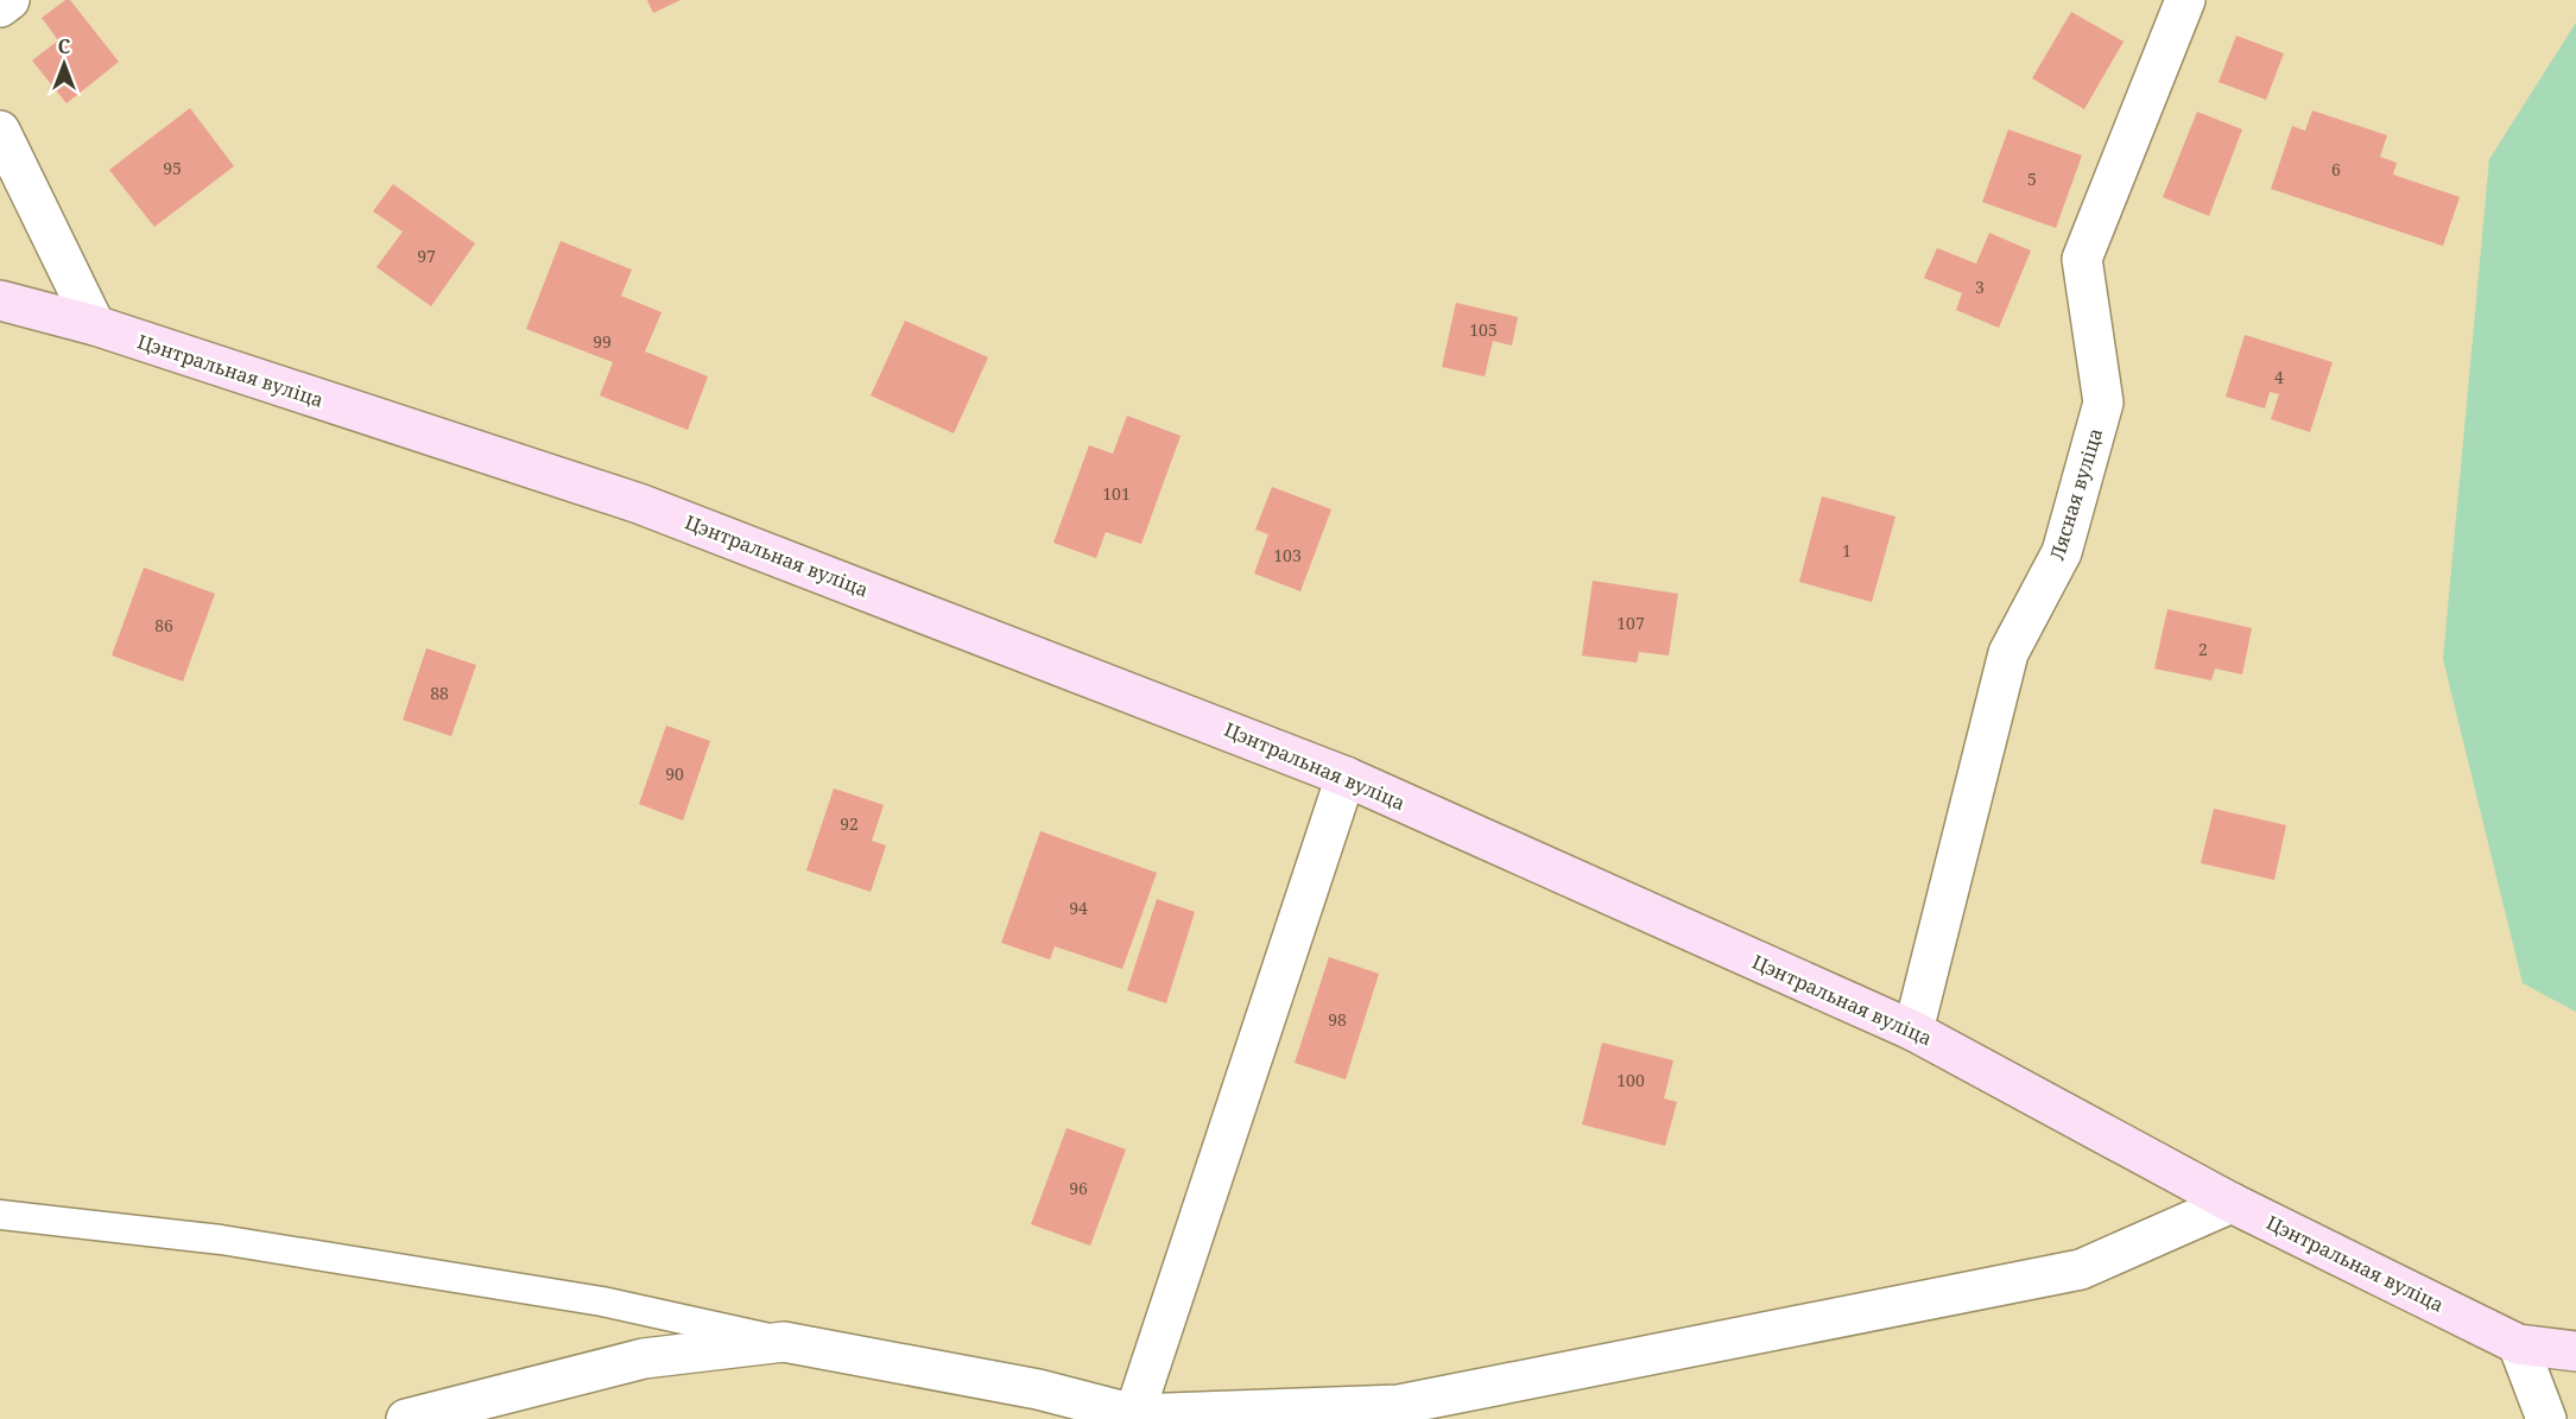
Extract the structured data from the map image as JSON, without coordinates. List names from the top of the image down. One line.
{"streets":{"street":["Цэнтральная вуліца","Лясная вуліца"]},"crossings":[["Цэнтральная вуліца","Лясная вуліца"]],"house_numbers":["95","6","5","97","3","105","99","4","101","1","103","107","86","2","88","90","92","94","98","100","96"],"north":"top"}
